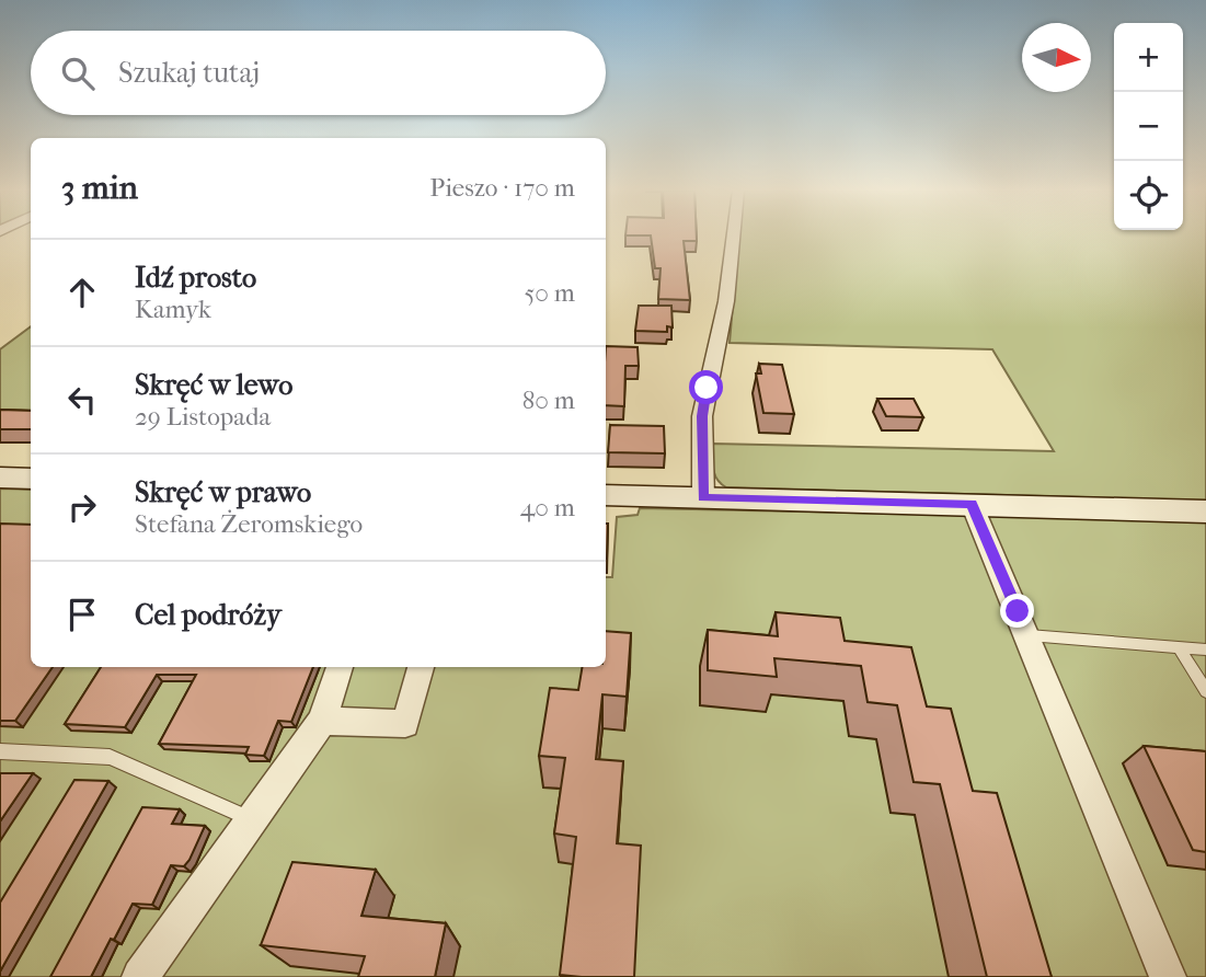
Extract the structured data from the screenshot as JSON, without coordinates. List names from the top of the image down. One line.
{"north":"right","page":{"map_buttons":["+","−"],"search":"Szukaj tutaj","heading":["3 min","Pieszo · 170 m"],"list":[["Idź prosto","Kamyk","50 m"],["Skręć w lewo","29 Listopada","80 m"],["Skręć w prawo","Stefana Żeromskiego","40 m"],"Cel podróży"]}}
